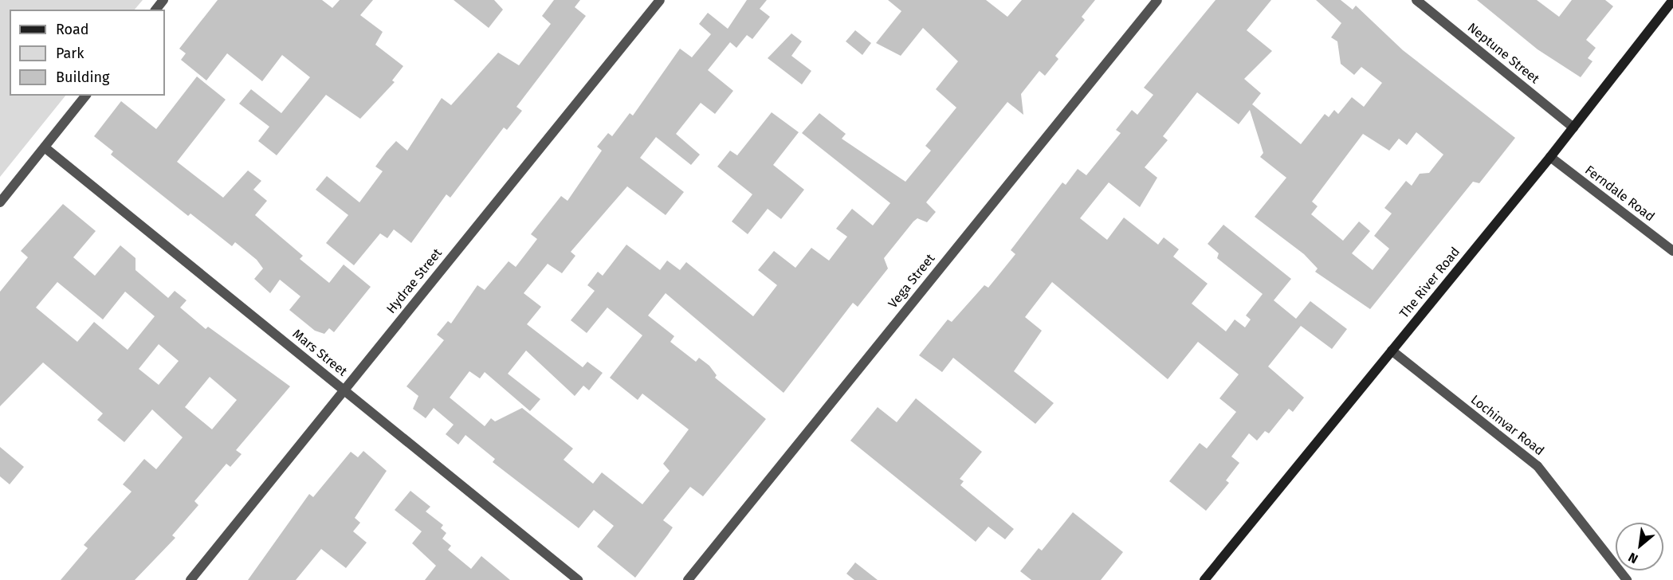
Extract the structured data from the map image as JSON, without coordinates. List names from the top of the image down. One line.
{"streets":{"main road":["The River Road"],"street":["Neptune Street","Ferndale Road","Hydrae Street","Vega Street","Mars Street","Lochinvar Road"]},"crossings":[["Neptune Street","The River Road"],["Ferndale Road","The River Road"],["Hydrae Street","Mars Street"],["The River Road","Lochinvar Road"]],"legend":["Road","Park","Building"],"north":"bottom left"}
